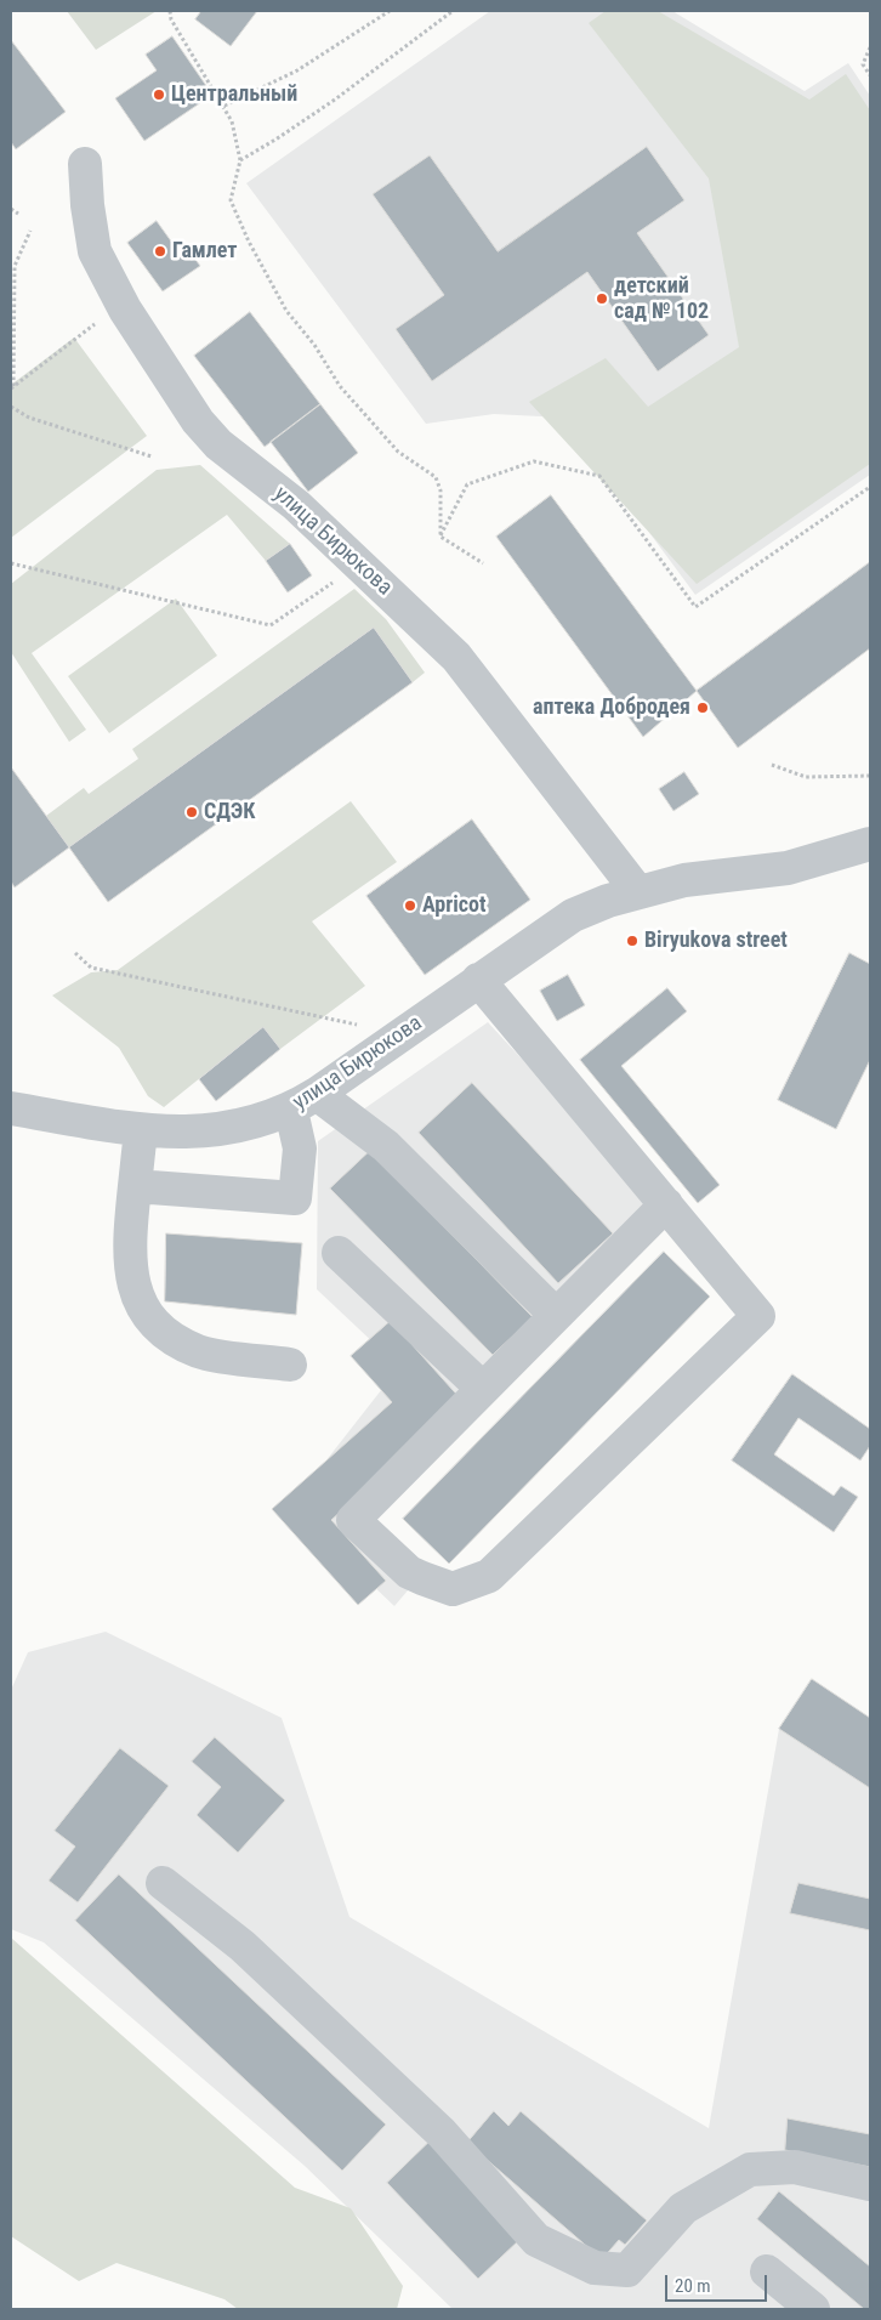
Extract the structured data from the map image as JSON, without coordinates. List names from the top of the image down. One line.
{"streets":{"street":["улица Бирюкова"]},"places":["Центральный","Гамлет","детский сад № 102","аптека Добродея","СДЭК","Apricot","Biryukova street"],"scale_bar":"20 m"}
